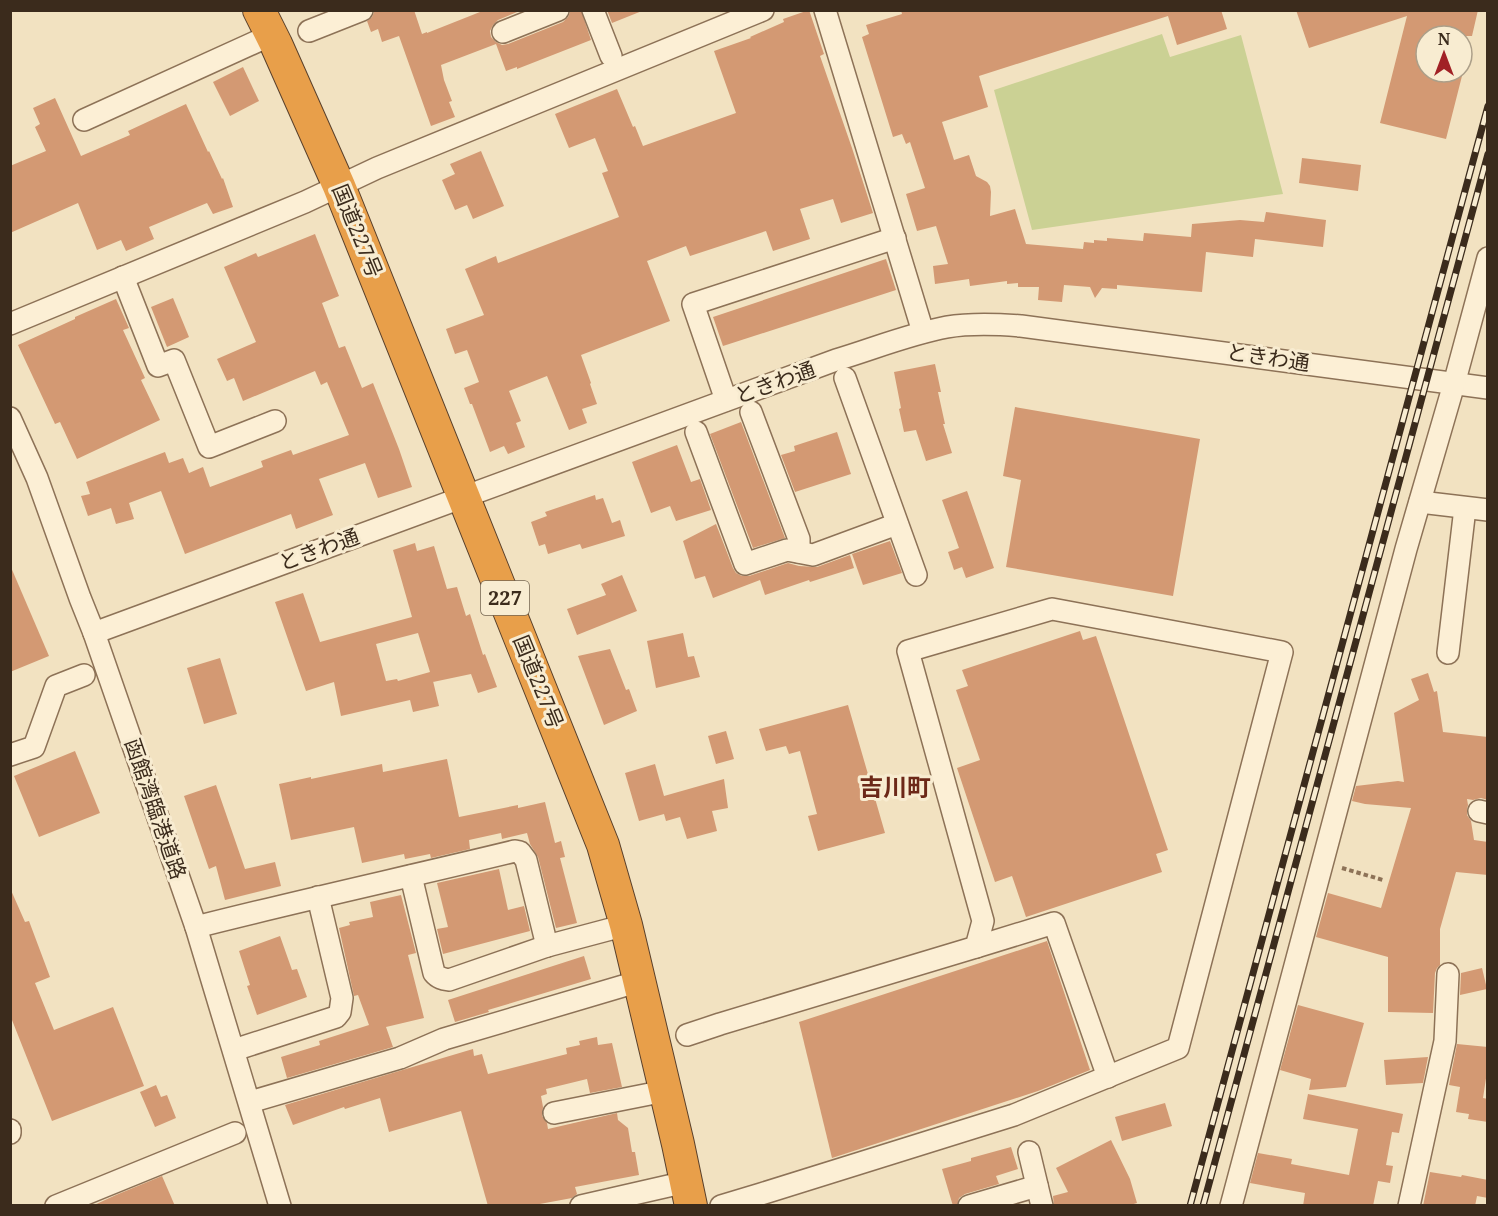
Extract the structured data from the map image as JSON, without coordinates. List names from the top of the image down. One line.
{"streets":{"highway":["国道227号","227"],"street":["ときわ通","函館湾臨港道路"]},"crossings":[["国道227号","ときわ通"],["ときわ通","函館湾臨港道路"]],"districts":["吉川町"],"north":"top"}
